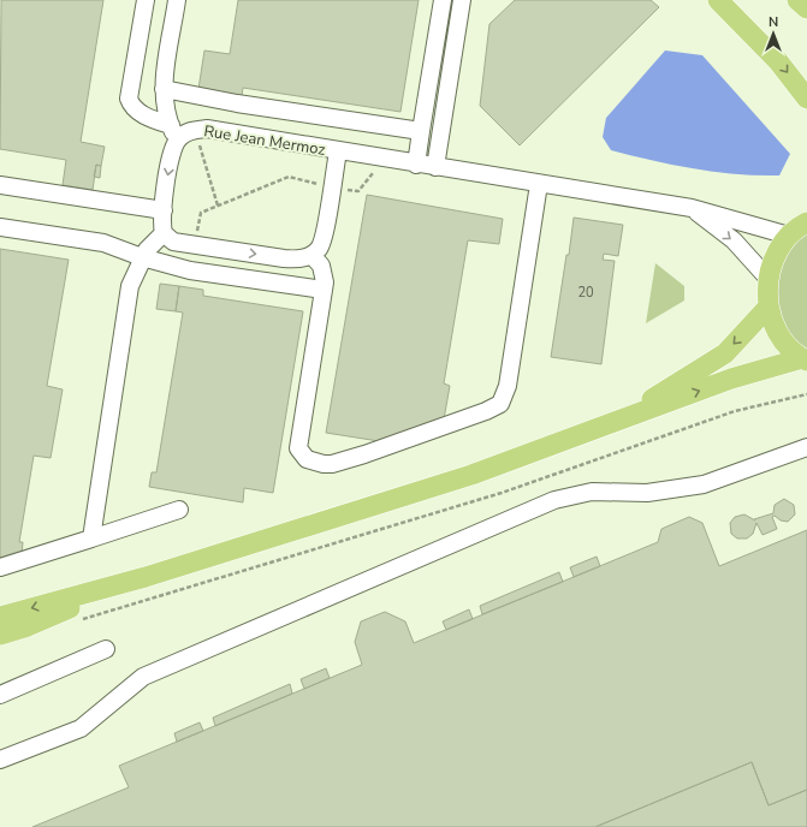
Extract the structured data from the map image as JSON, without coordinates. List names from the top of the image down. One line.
{"streets":{"street":["Rue Jean Mermoz"]},"house_numbers":["20"],"north":"top"}
